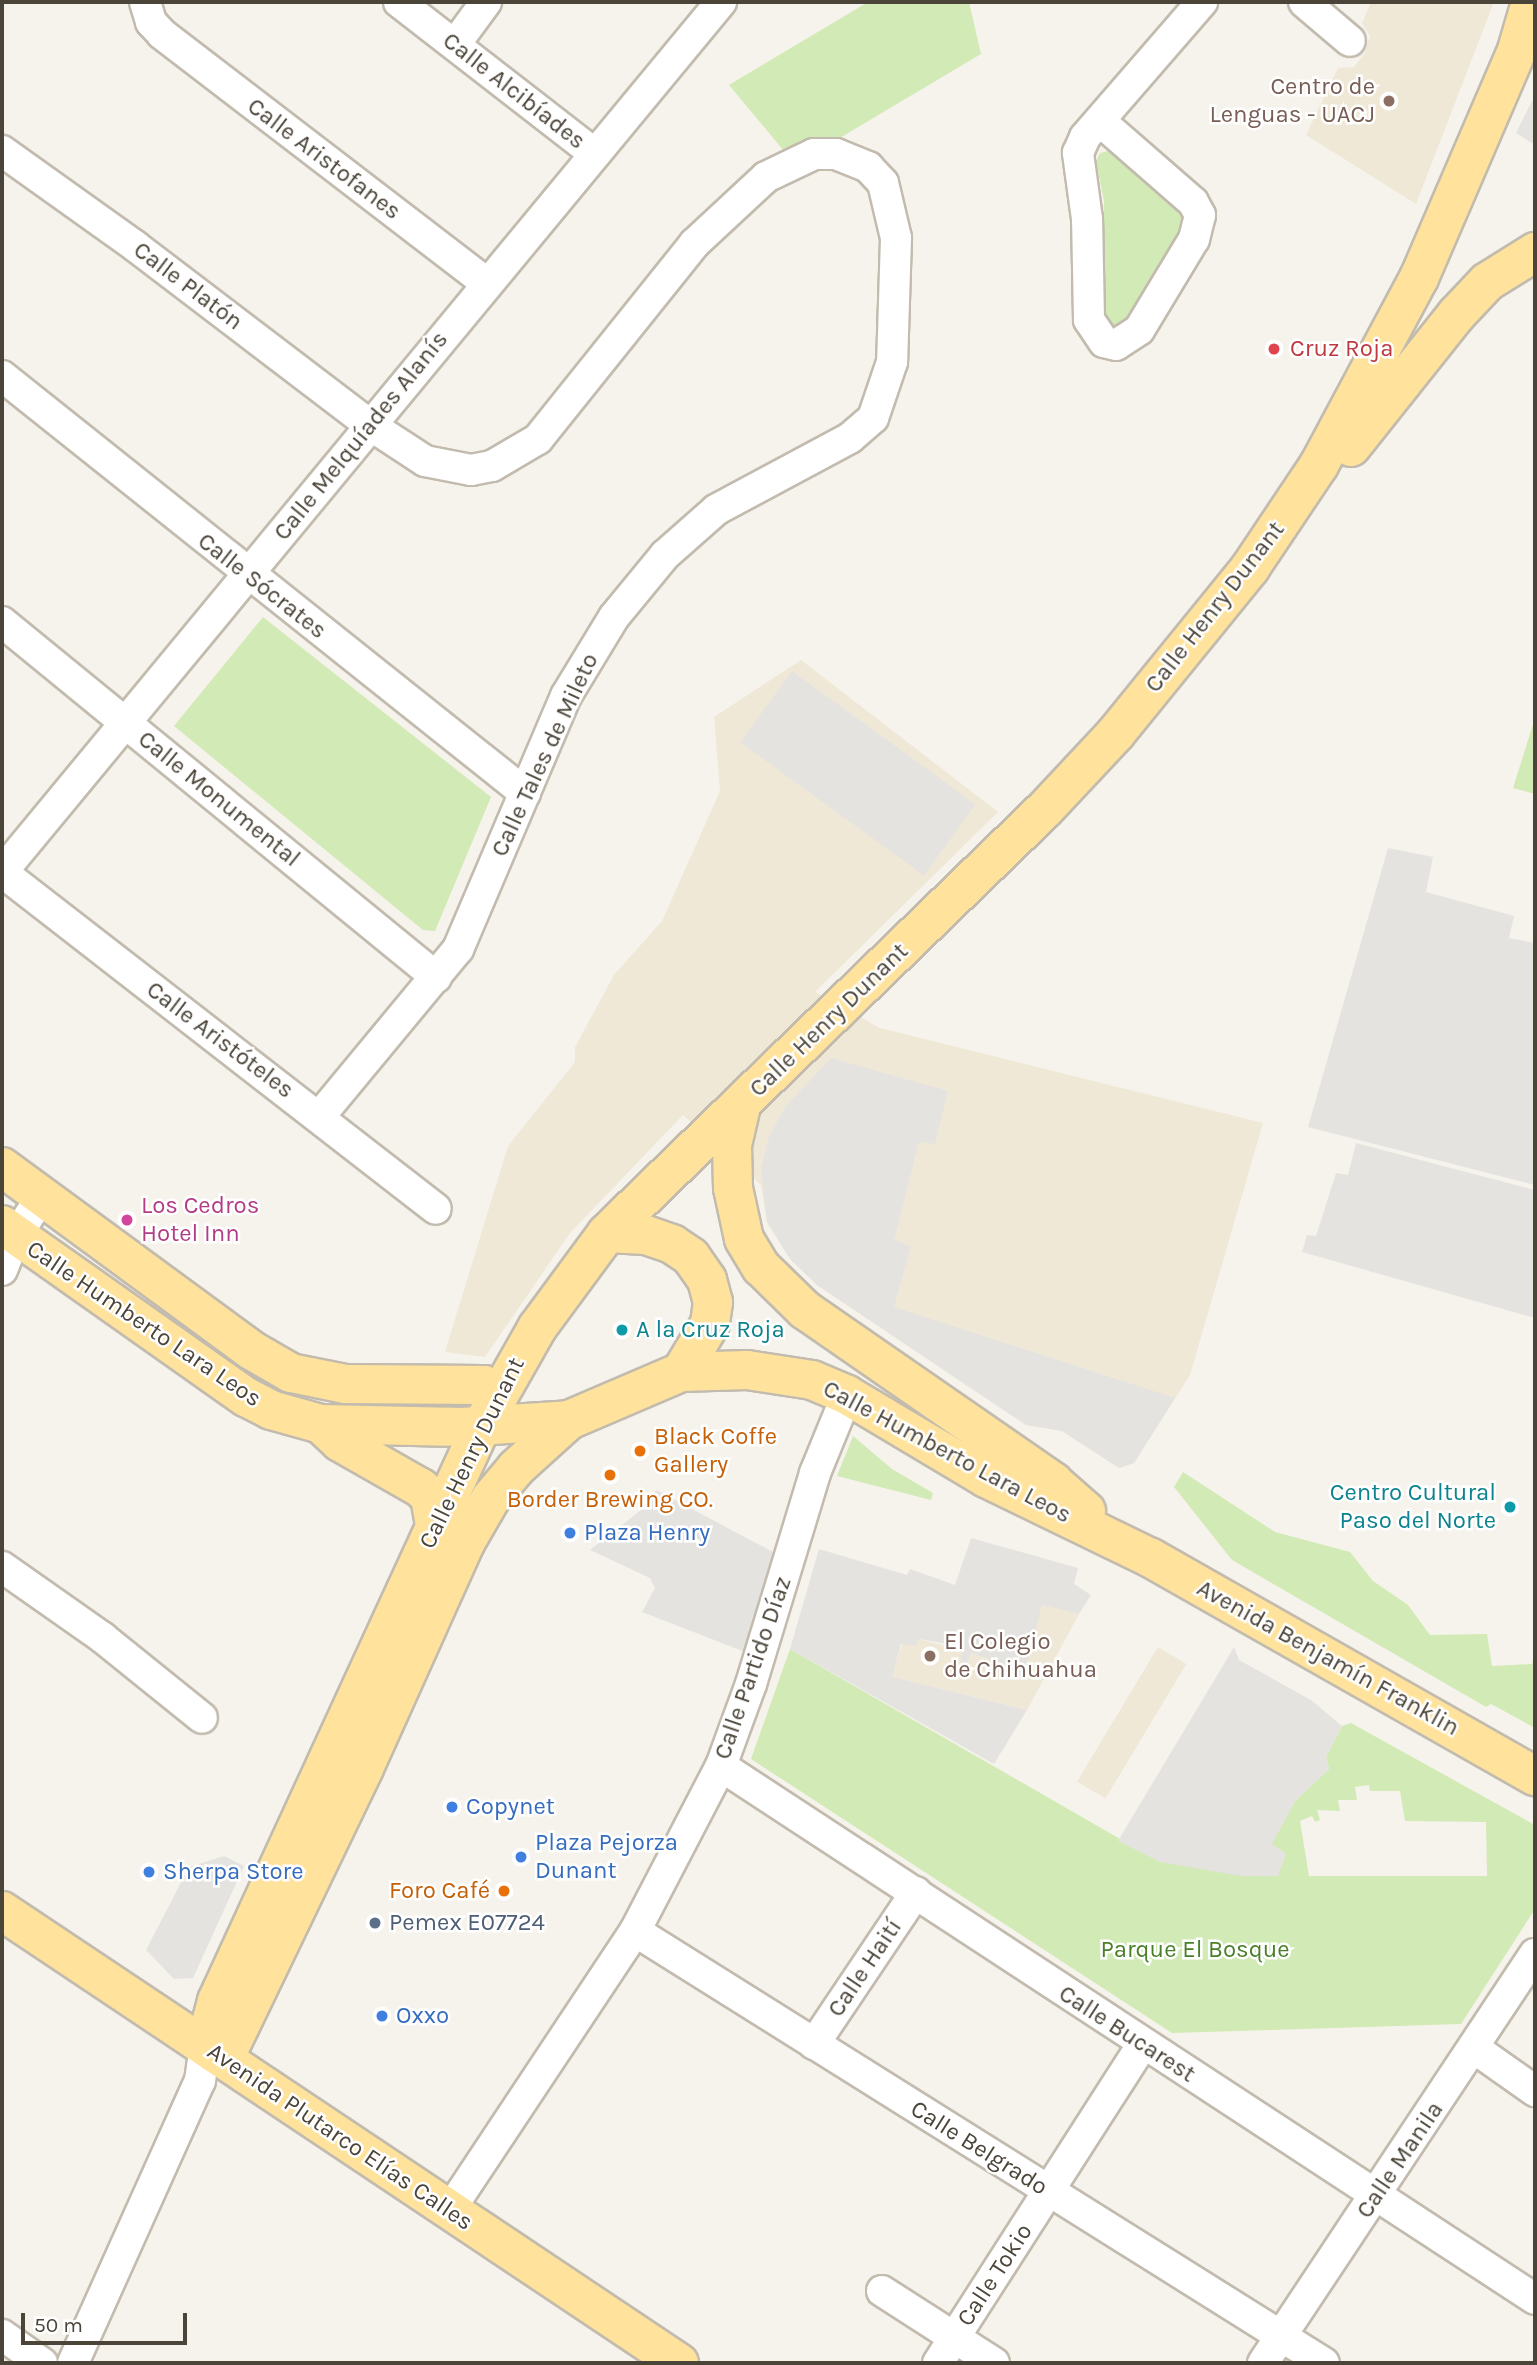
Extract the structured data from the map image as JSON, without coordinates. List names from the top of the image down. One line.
{"streets":{"main road":["Calle Henry Dunant","Calle Humberto Lara Leos","Avenida Benjamín Franklin","Avenida Plutarco Elías Calles"],"street":["Calle Alcibíades","Calle Aristofanes","Calle Platón","Calle Melquíades Alanís","Calle Sócrates","Calle Tales de Mileto","Calle Monumental","Calle Aristóteles","Calle Partido Díaz","Calle Haití","Calle Bucarest","Calle Belgrado","Calle Manila","Calle Tokio"]},"crossings":[["Calle Alcibíades","Calle Melquíades Alanís"],["Calle Aristofanes","Calle Melquíades Alanís"],["Calle Platón","Calle Melquíades Alanís"],["Calle Platón","Calle Tales de Mileto"],["Calle Melquíades Alanís","Calle Sócrates"],["Calle Melquíades Alanís","Calle Tales de Mileto"],["Calle Melquíades Alanís","Calle Monumental"],["Calle Melquíades Alanís","Calle Aristóteles"],["Calle Sócrates","Calle Tales de Mileto"],["Calle Henry Dunant","Calle Humberto Lara Leos"],["Calle Henry Dunant","Avenida Plutarco Elías Calles"],["Calle Tales de Mileto","Calle Monumental"],["Calle Tales de Mileto","Calle Aristóteles"],["Calle Humberto Lara Leos","Avenida Benjamín Franklin"],["Calle Humberto Lara Leos","Calle Partido Díaz"],["Calle Partido Díaz","Calle Bucarest"],["Calle Partido Díaz","Avenida Plutarco Elías Calles"],["Calle Partido Díaz","Calle Belgrado"],["Calle Haití","Calle Bucarest"],["Calle Haití","Calle Belgrado"],["Calle Bucarest","Calle Manila"],["Calle Bucarest","Calle Tokio"],["Calle Belgrado","Calle Manila"],["Calle Belgrado","Calle Tokio"]],"parks":["Parque El Bosque"],"places":["Centro de Lenguas - UACJ","Cruz Roja","Los Cedros Hotel Inn","A la Cruz Roja","Black Coffe Gallery","Border Brewing CO.","Centro Cultural Paso del Norte","Plaza Henry","El Colegio de Chihuahua","Copynet","Plaza Pejorza Dunant","Sherpa Store","Foro Café","Pemex E07724","Oxxo"],"scale_bar":"50 m"}
